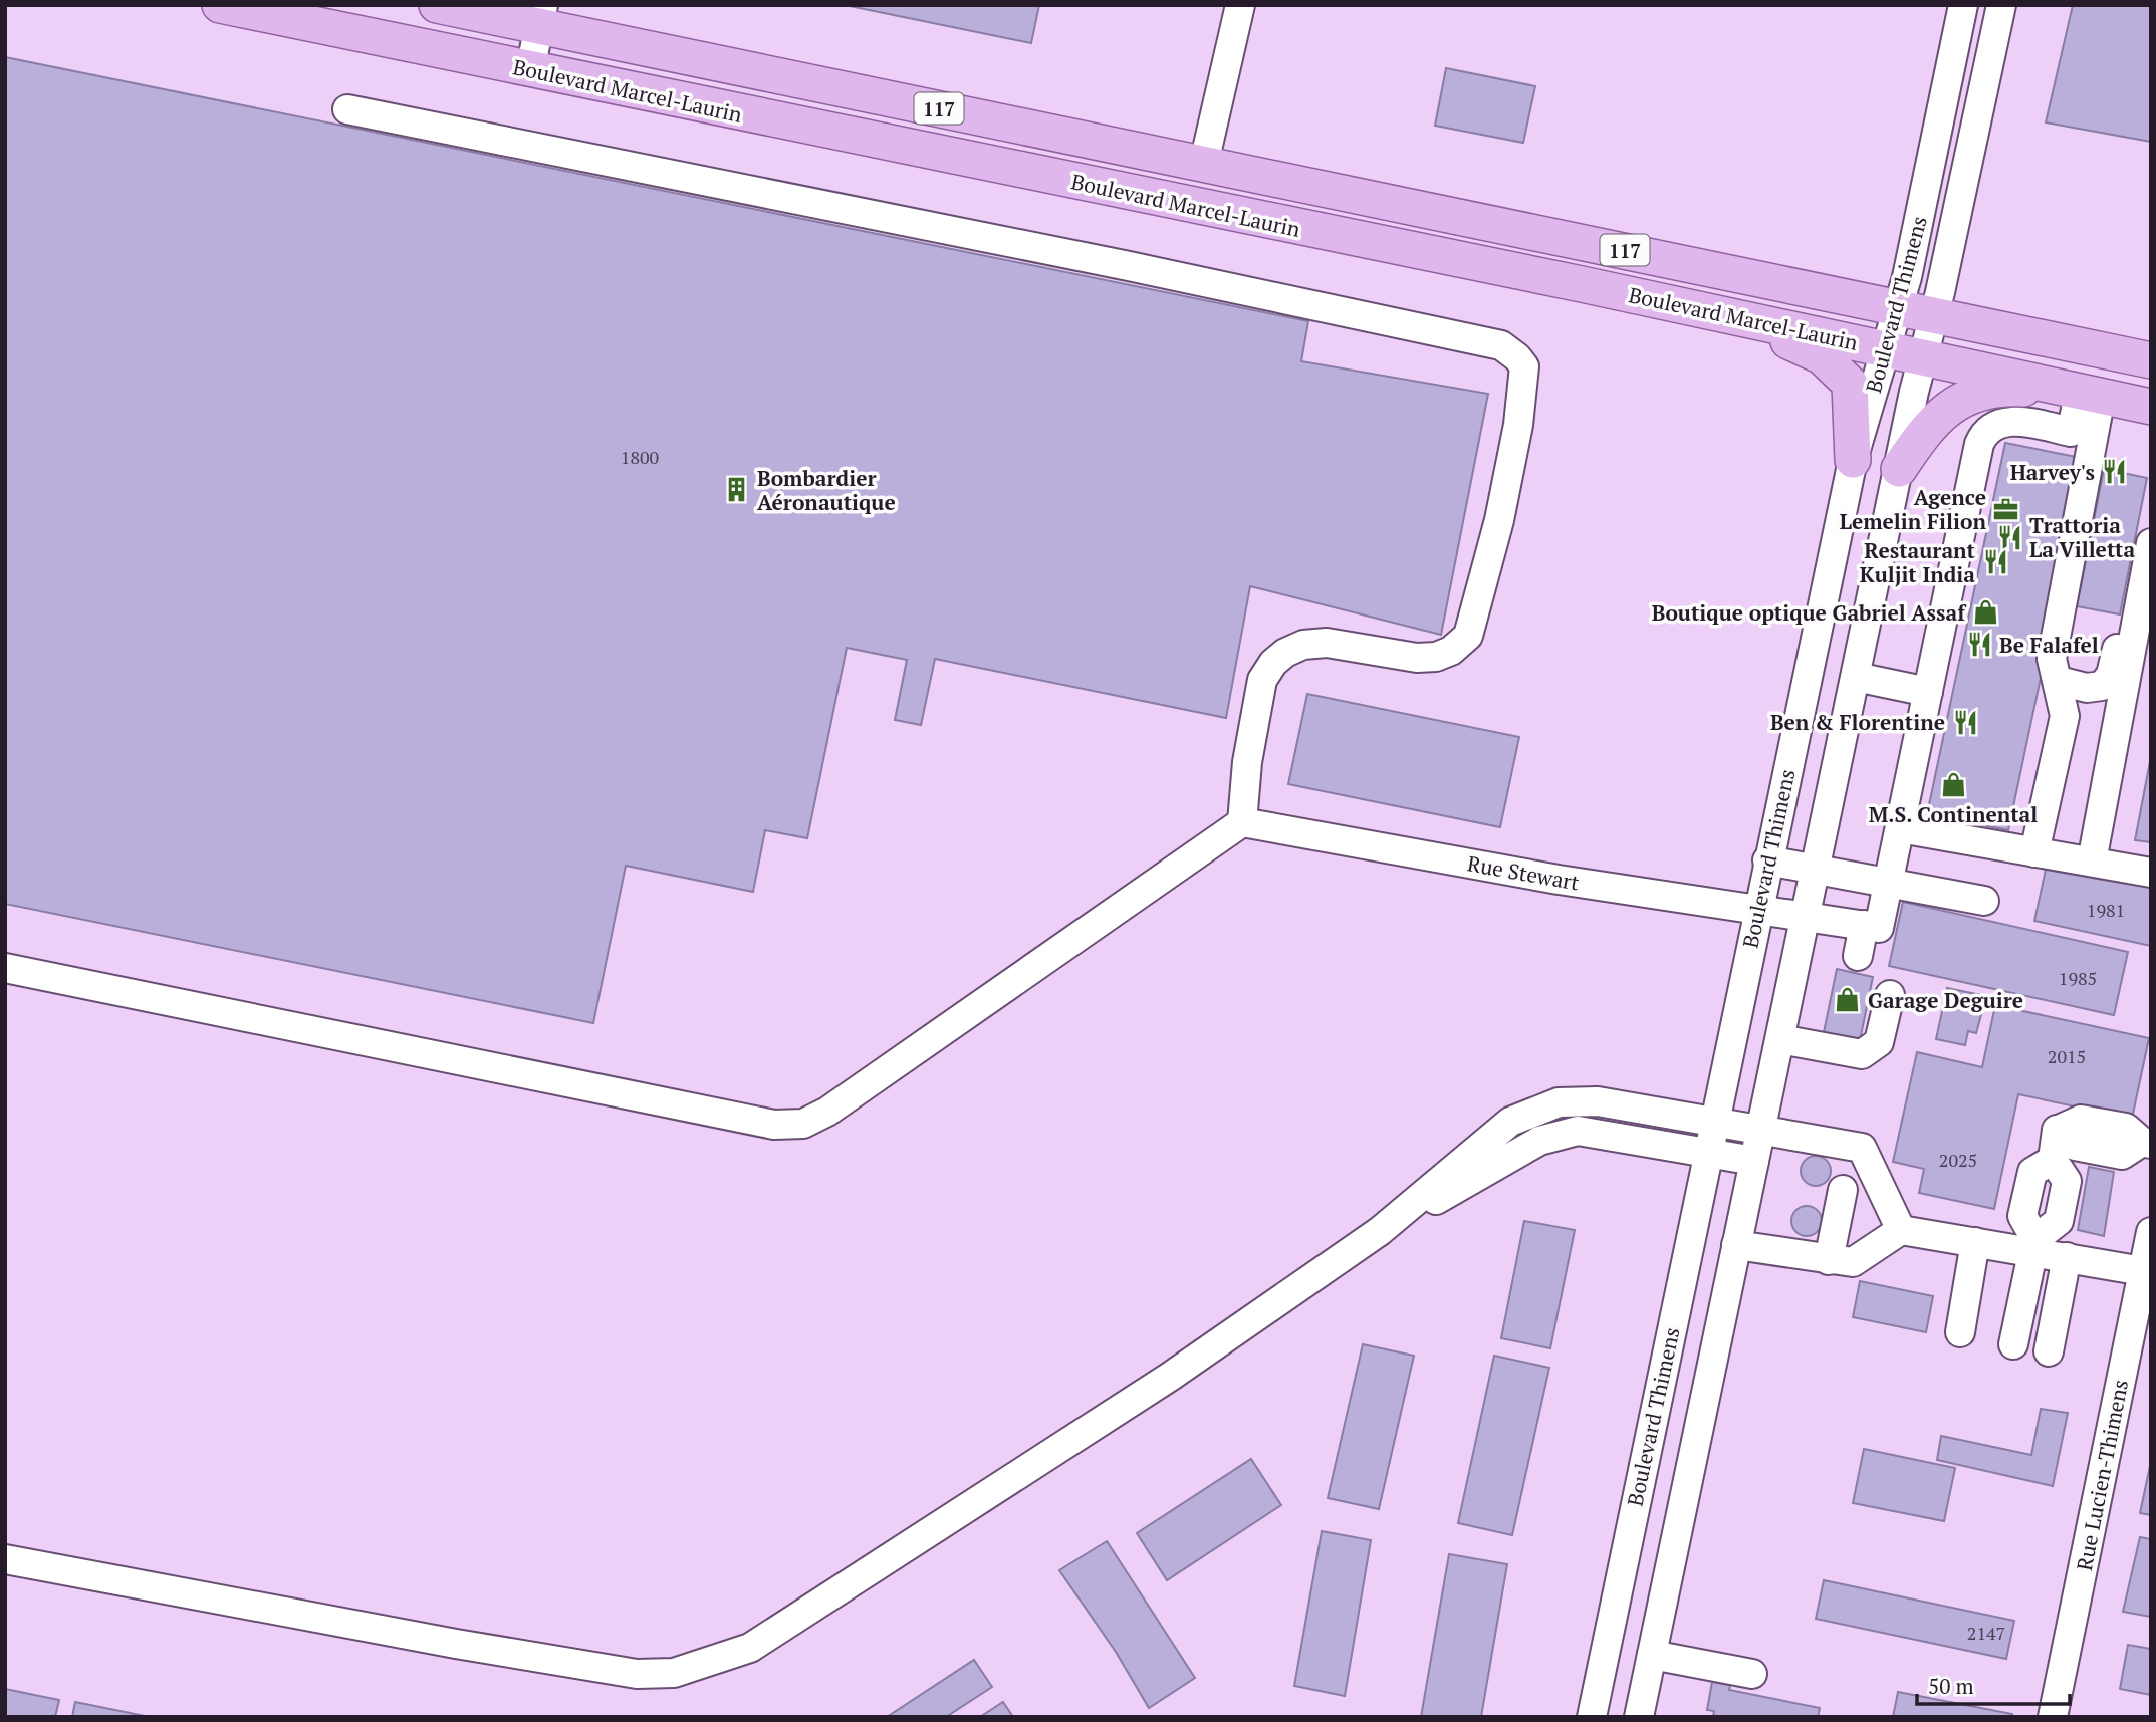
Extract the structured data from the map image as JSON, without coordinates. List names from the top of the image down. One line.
{"streets":{"main road":["Boulevard Marcel-Laurin","117"],"street":["Boulevard Thimens","Rue Stewart","Rue Lucien-Thimens"]},"crossings":[["Boulevard Marcel-Laurin","Boulevard Thimens"],["Boulevard Thimens","Rue Stewart"]],"places":{"restaurant":["Harvey's","Trattoria La Villetta","Restaurant Kuljit India","Be Falafel","Ben & Florentine"],"building":["Bombardier Aéronautique"],"office":["Agence Lemelin Filion"],"shop":["Boutique optique Gabriel Assaf","M.S. Continental","Garage Deguire"]},"house_numbers":["1800","1981","1985","2015","2025","2147"],"scale_bar":"50 m"}
